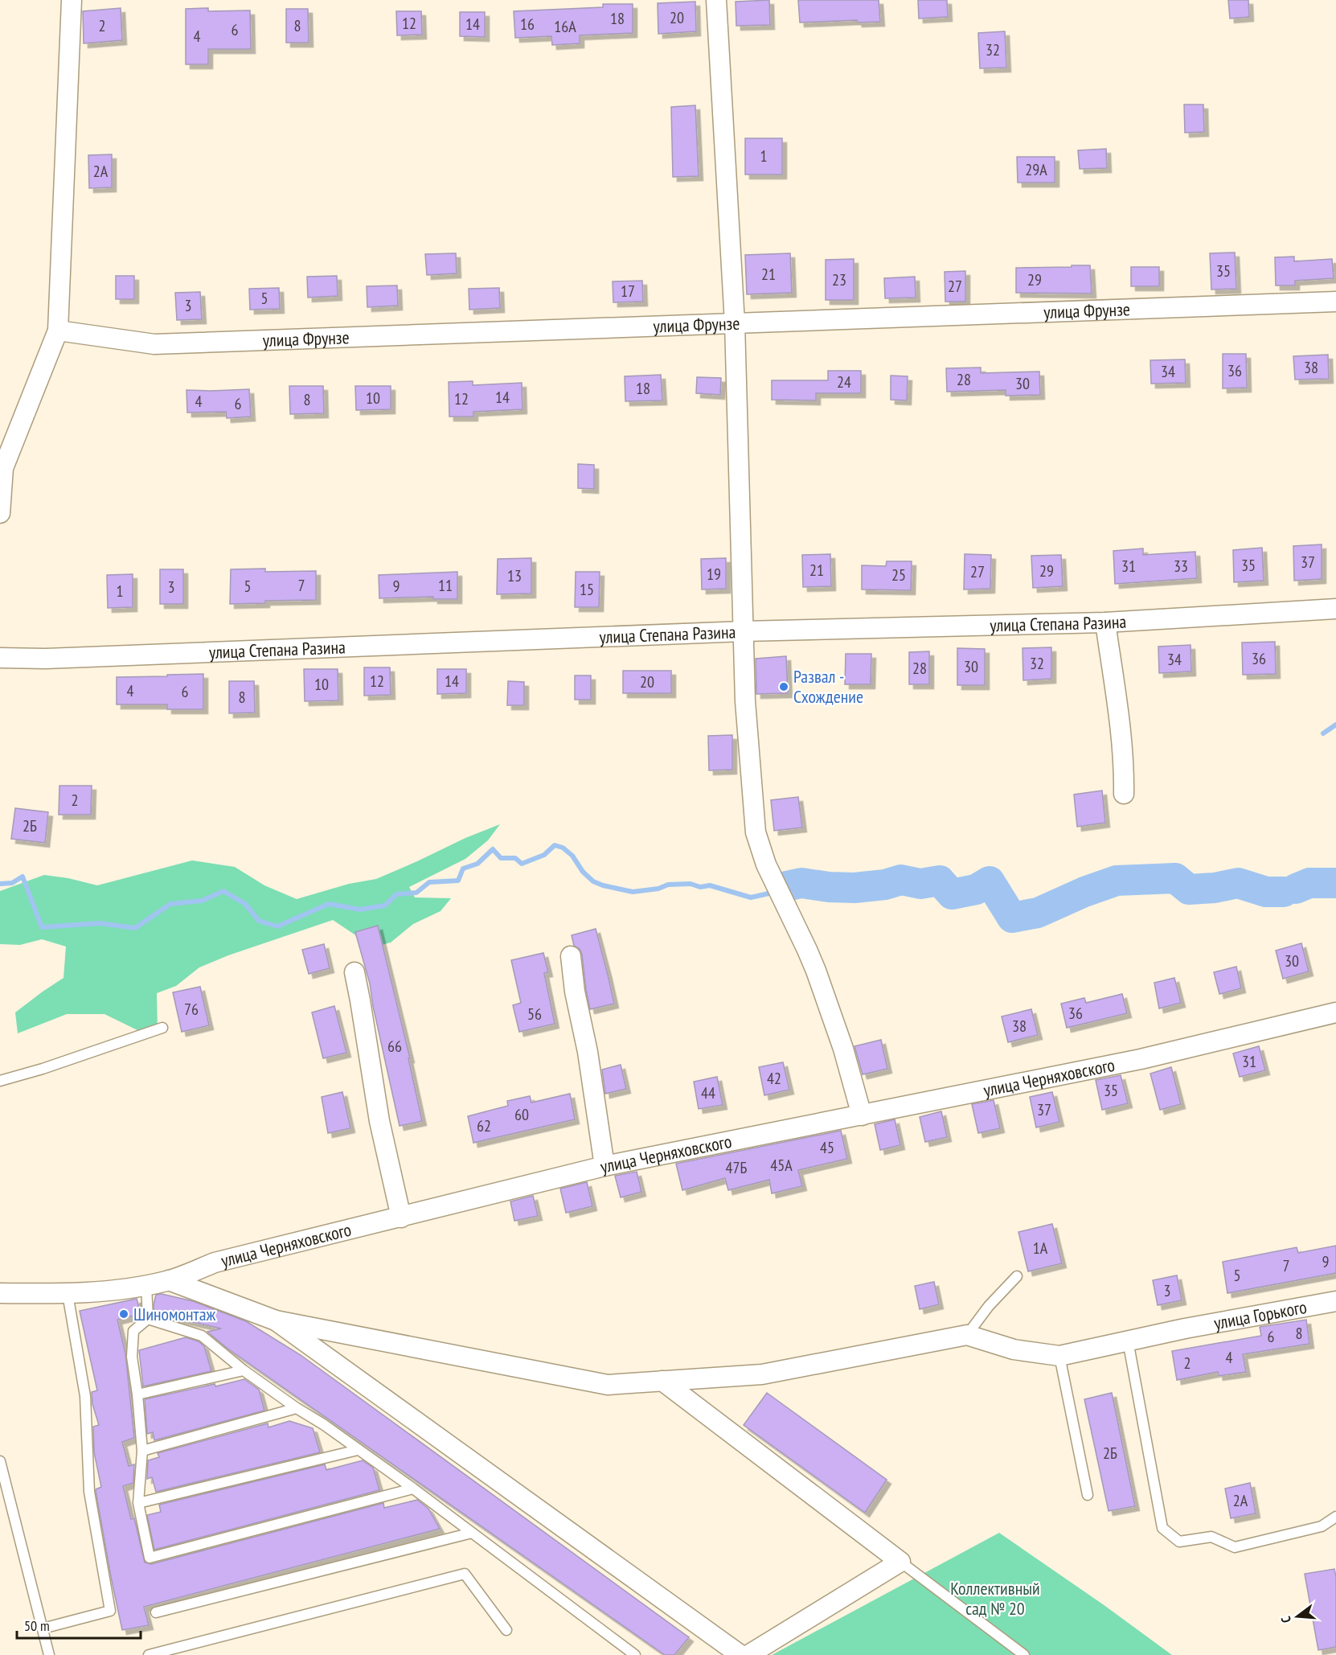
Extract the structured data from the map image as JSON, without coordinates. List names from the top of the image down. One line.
{"streets":{"street":["улица Фрунзе","улица Степана Разина","улица Черняховского","улица Горького"]},"parks":["Коллективный сад № 20"],"places":["Развал - Схождение","Шиномонтаж"],"house_numbers":["20","18","12","14","16","2","8","16А","6","4","32","1","29А","2А","35","21","23","29","27","17","5","3","38","36","34","28","24","30","18","14","10","12","8","4","6","37","35","31","33","21","29","27","19","25","13","7","11","5","9","3","15","1","36","34","32","30","28","12","14","20","10","4","6","8","2","2Б","30","76","36","56","38","66","31","42","35","44","37","60","62","45","45А","47Б","1А","9","7","5","3","8","6","4","2","2Б","2А"],"scale_bar":"50 m","north":"left"}
